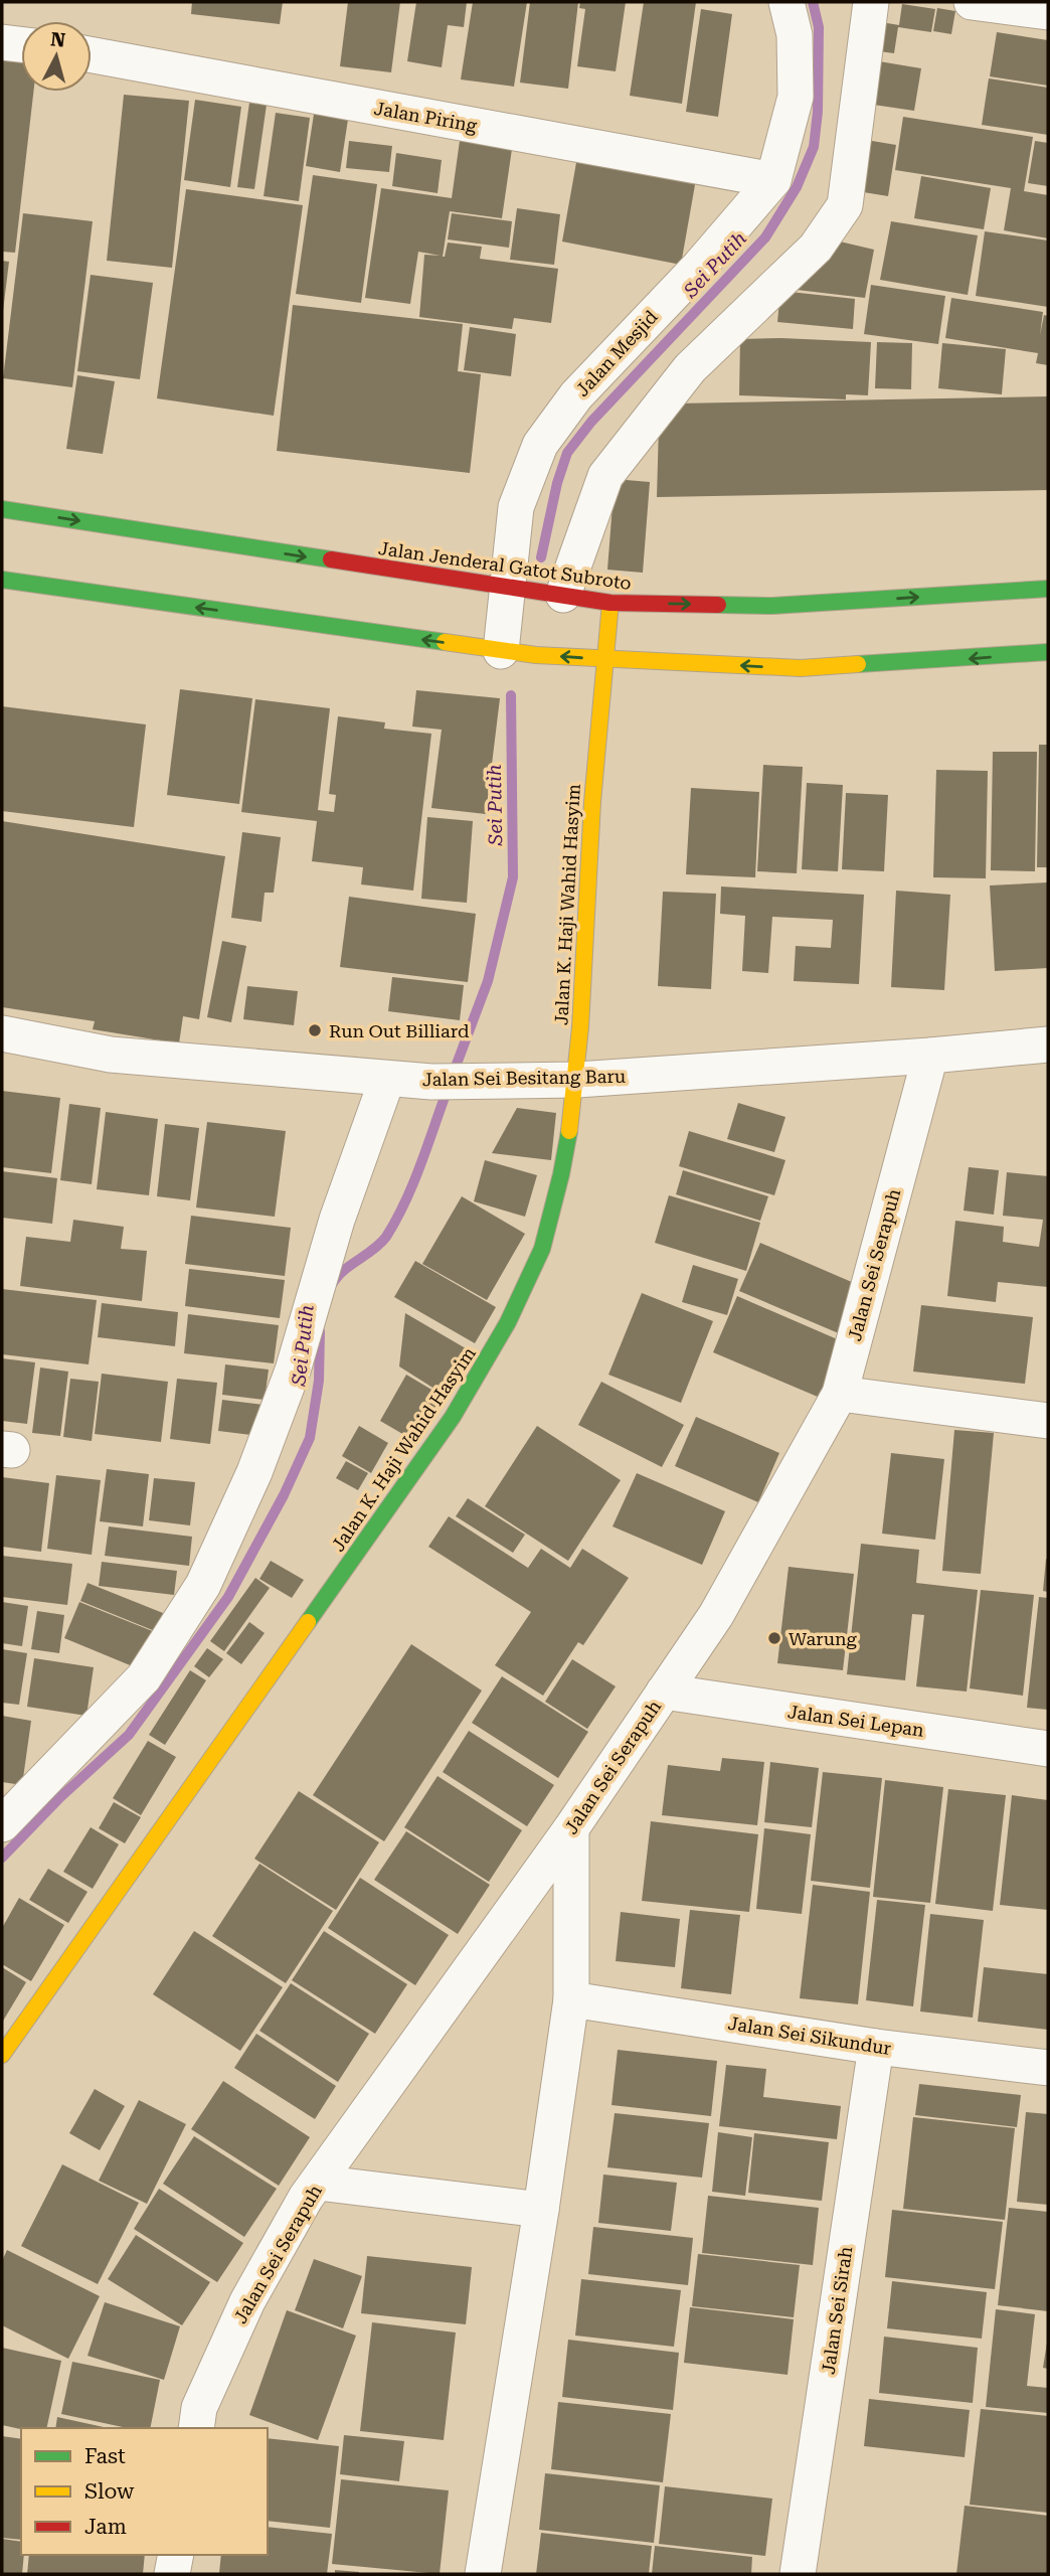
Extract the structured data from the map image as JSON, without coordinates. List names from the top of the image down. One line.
{"streets":{"main road":["Jalan Jenderal Gatot Subroto","Jalan K. Haji Wahid Hasyim"],"street":["Jalan Piring","Jalan Mesjid","Jalan Sei Besitang Baru","Jalan Sei Serapuh","Jalan Sei Lepan","Jalan Sei Sikundur","Jalan Sei Sirah"]},"crossings":[["Jalan Piring","Jalan Mesjid"],["Jalan Mesjid","Jalan Jenderal Gatot Subroto"],["Jalan Jenderal Gatot Subroto","Jalan K. Haji Wahid Hasyim"],["Jalan K. Haji Wahid Hasyim","Jalan Sei Besitang Baru"],["Jalan Sei Besitang Baru","Jalan Sei Serapuh"],["Jalan Sei Serapuh","Jalan Sei Lepan"],["Jalan Sei Sikundur","Jalan Sei Sirah"]],"water":["Sei Putih"],"places":["Run Out Billiard","Warung"],"legend":["Fast","Slow","Jam"],"north":"top"}
